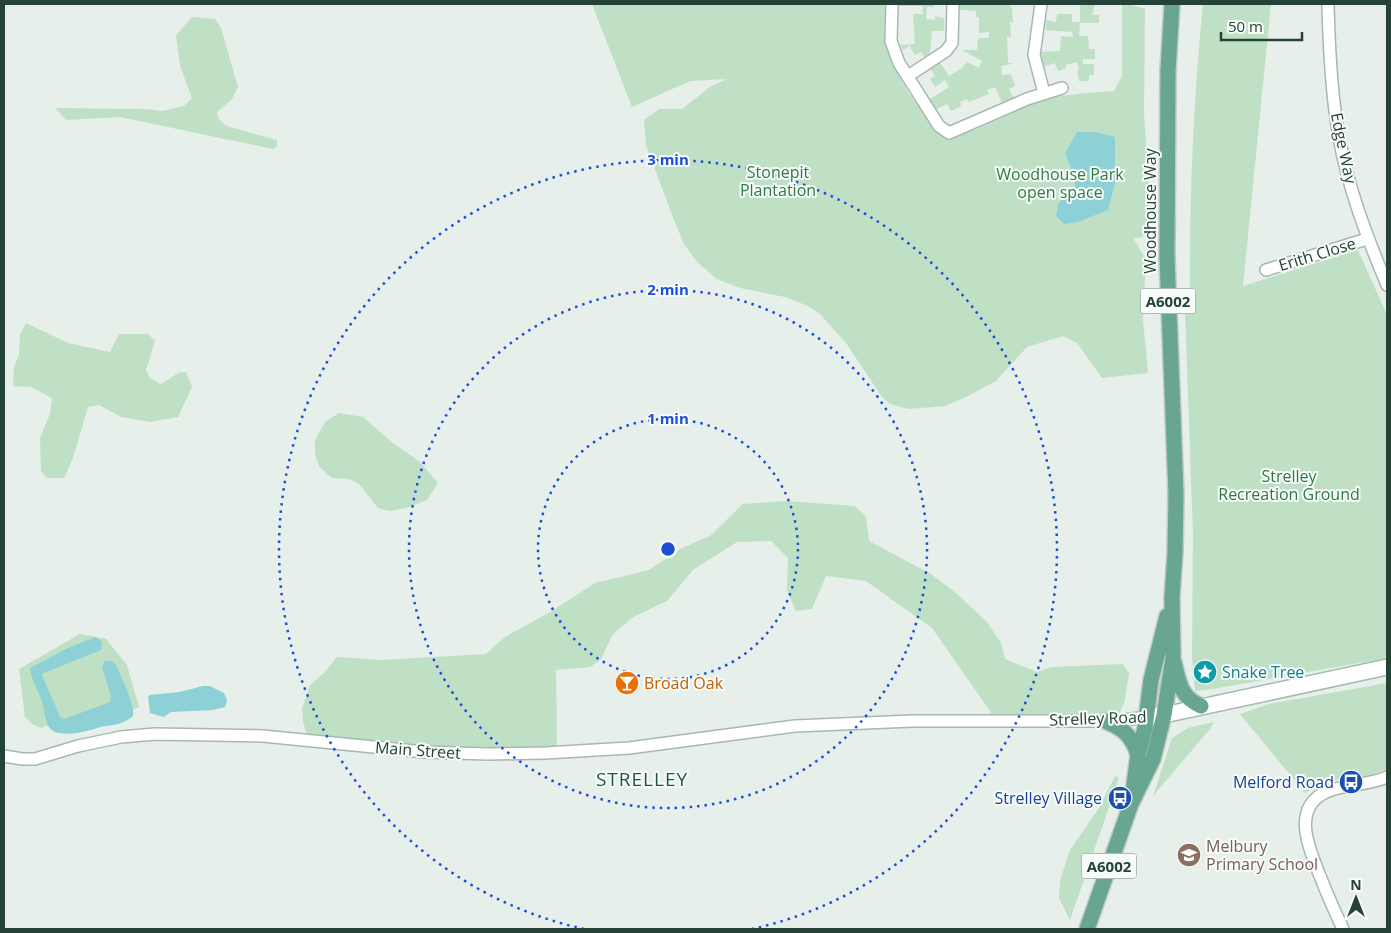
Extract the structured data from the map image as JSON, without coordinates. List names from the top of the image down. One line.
{"streets":{"main road":["Woodhouse Way","A6002","Strelley Road"],"street":["Edge Way","Erith Close","Main Street"]},"crossings":[["Edge Way","Erith Close"],["Woodhouse Way","A6002"],["Woodhouse Way","Strelley Road"],["A6002","Strelley Road"],["Strelley Road","Main Street"]],"districts":["STRELLEY"],"parks":["Stonepit Plantation","Woodhouse Park open space","Strelley Recreation Ground"],"places":{"place":["Snake Tree"],"bar":["Broad Oak"],"bus stop":["Melford Road","Strelley Village"],"school or university":["Melbury Primary School"]},"scale_bar":"50 m","north":"top","rings":["3 min","2 min","1 min"]}
